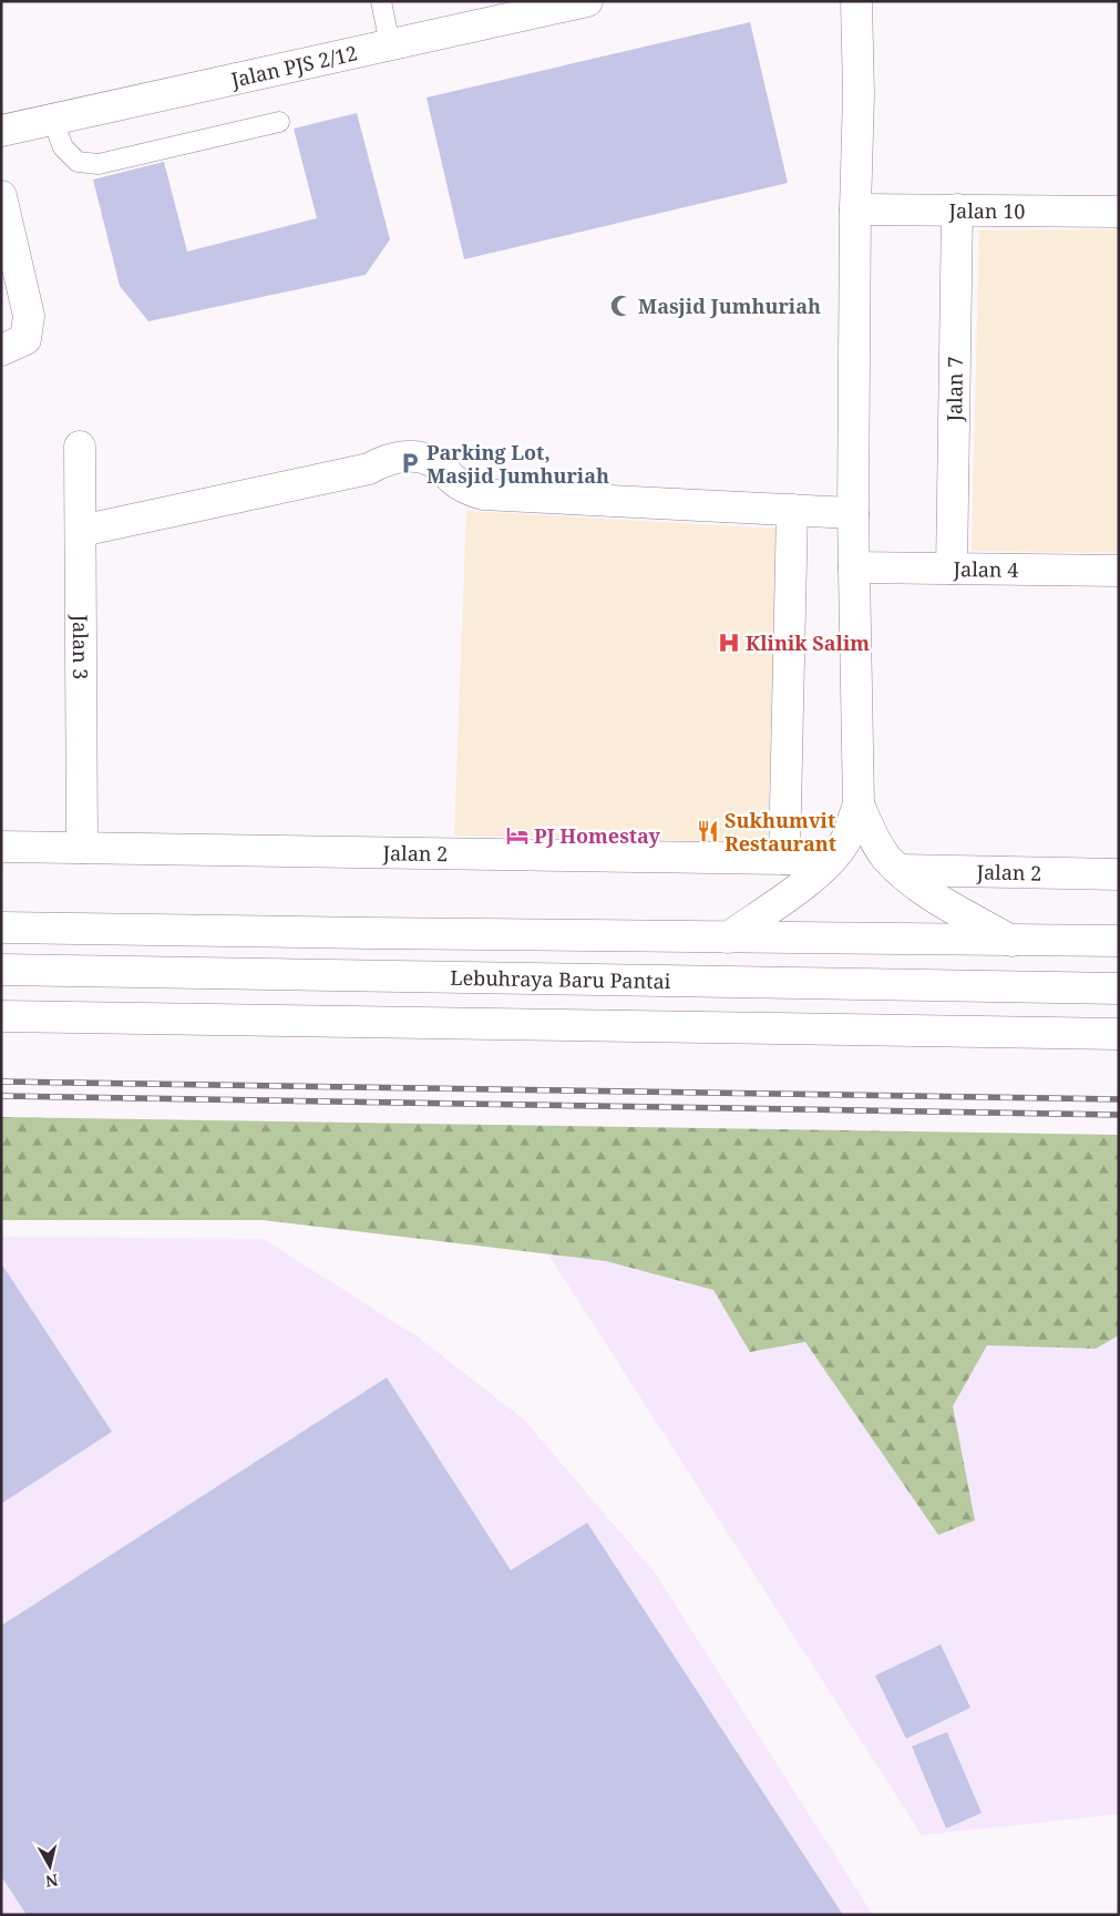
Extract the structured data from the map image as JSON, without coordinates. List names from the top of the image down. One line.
{"streets":{"main road":["Jalan PJS 2/12","Jalan 10","Jalan 7","Jalan 4","Jalan 3","Jalan 2","Lebuhraya Baru Pantai"]},"crossings":[["Jalan 10","Jalan 7"],["Jalan 7","Jalan 4"],["Jalan 3","Jalan 2"]],"places":{"mosque":["Masjid Jumhuriah"],"parking":["Parking Lot, Masjid Jumhuriah"],"hospital":["Klinik Salim"],"restaurant":["Sukhumvit Restaurant"],"hotel":["PJ Homestay"]},"north":"bottom"}
